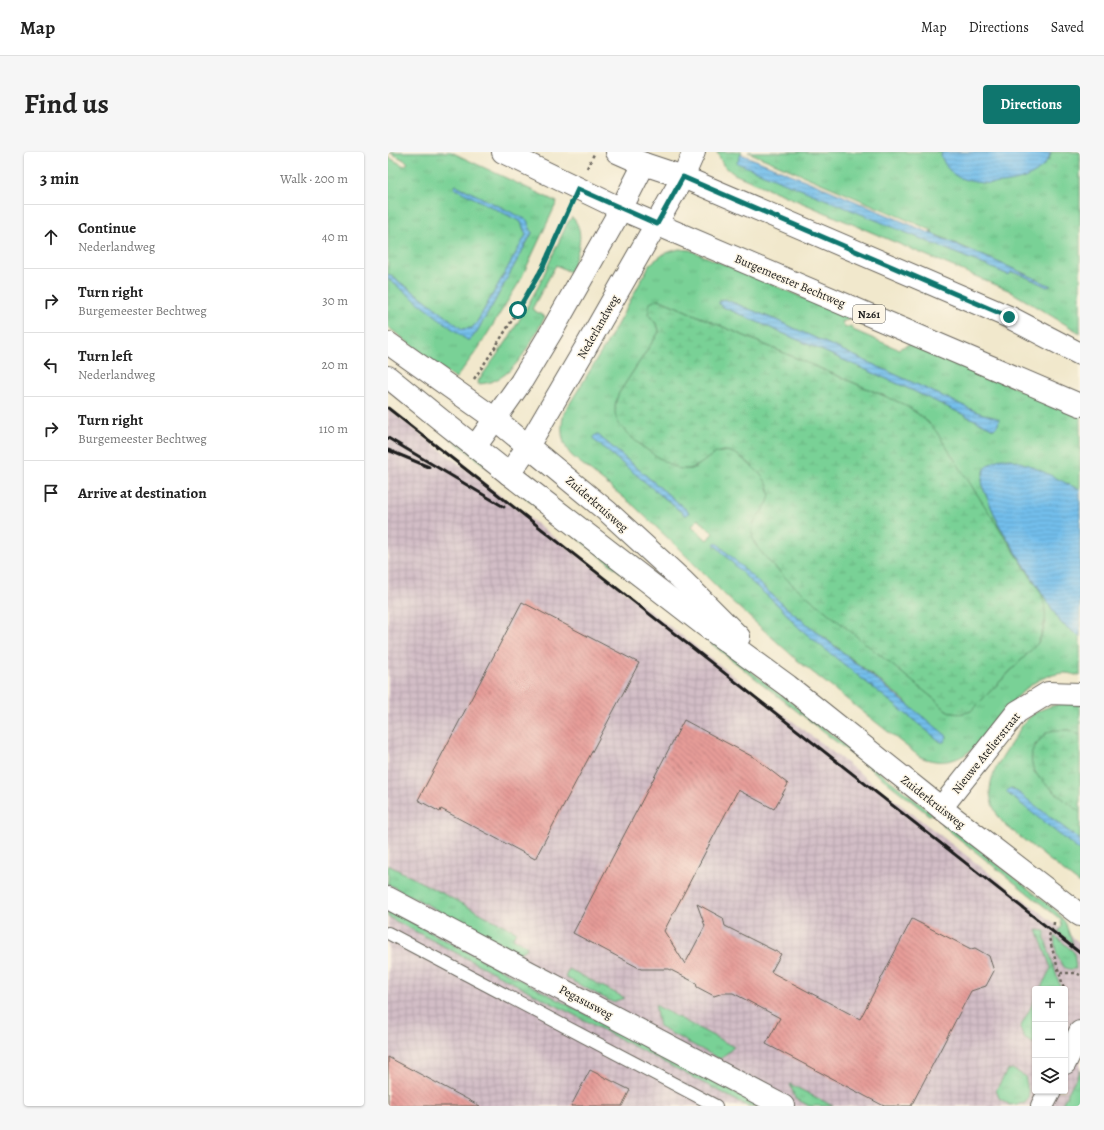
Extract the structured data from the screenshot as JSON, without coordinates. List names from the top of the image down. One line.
{"streets":{"street":["Burgemeester Bechtweg","N261","Nederlandweg","Zuiderkruisweg","Nieuwe Atelierstraat","Pegasusweg"]},"crossings":[["Burgemeester Bechtweg","Nederlandweg"],["Nederlandweg","Zuiderkruisweg"],["Zuiderkruisweg","Nieuwe Atelierstraat"]],"page":{"header":"Map","nav":["Map","Directions","Saved"],"title":"Find us","buttons":"Directions","heading":["3 min","Walk · 200 m"],"list":[["Continue","Nederlandweg","40 m"],["Turn right","Burgemeester Bechtweg","30 m"],["Turn left","Nederlandweg","20 m"],["Turn right","Burgemeester Bechtweg","110 m"],"Arrive at destination"],"map_buttons":["+","−"]}}
